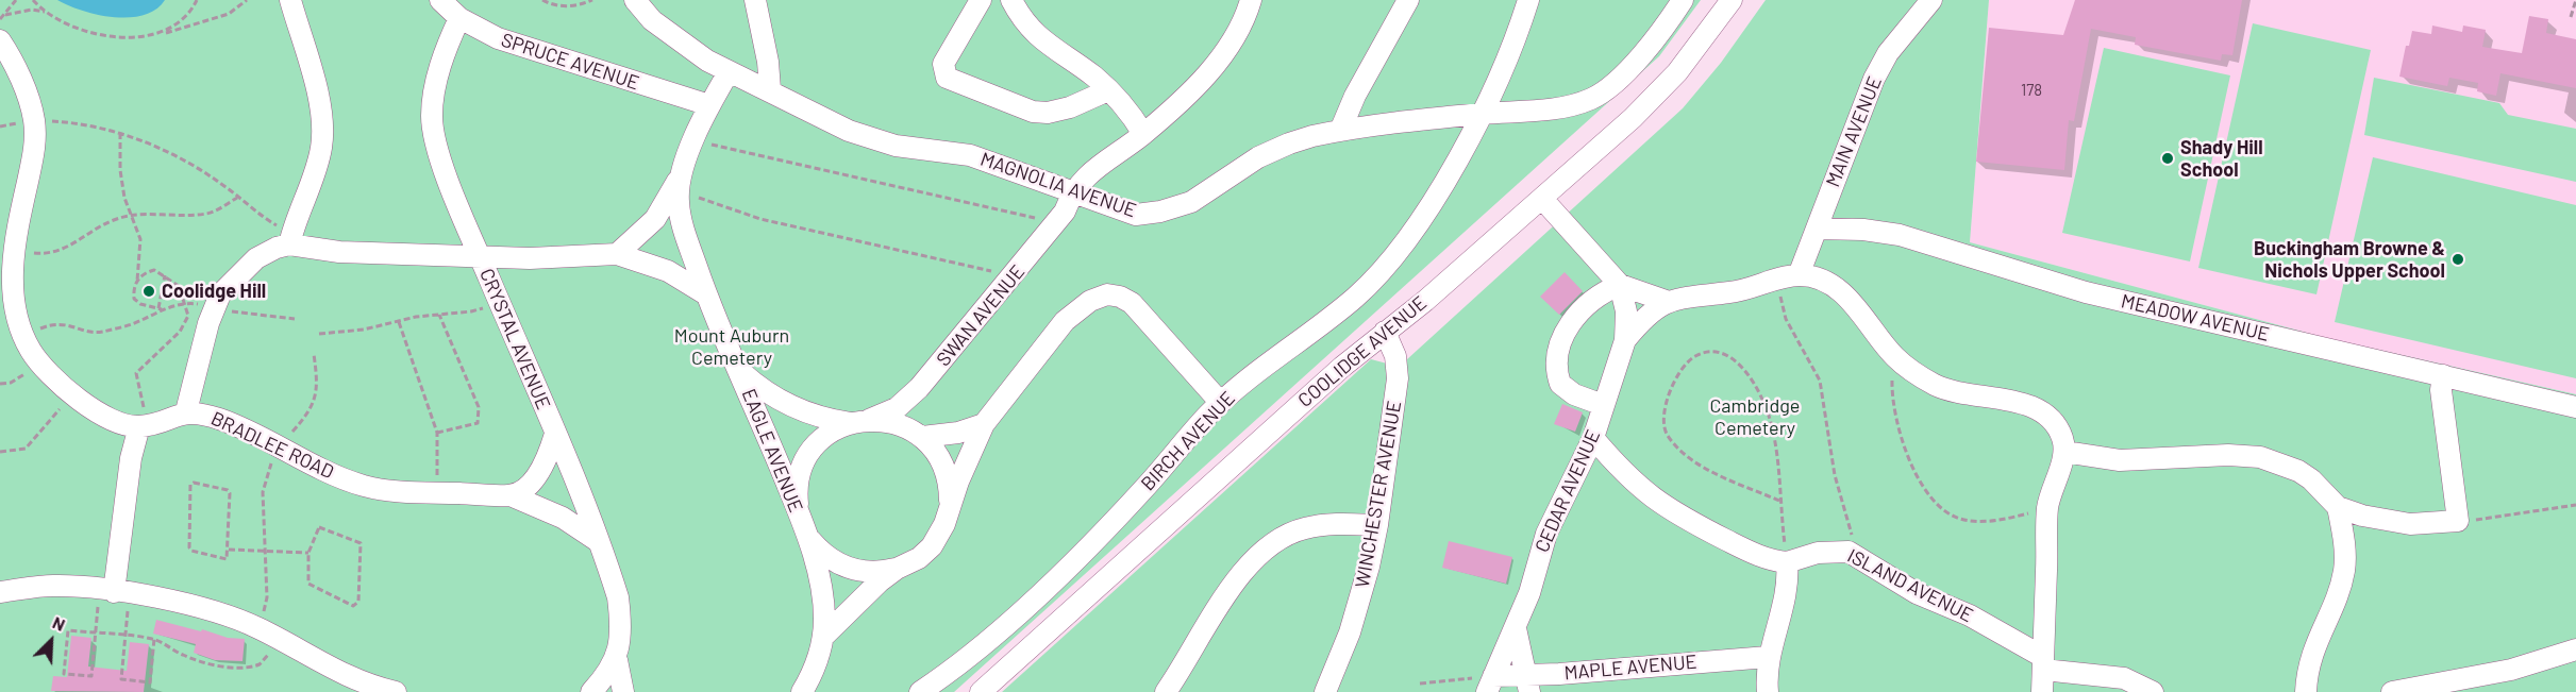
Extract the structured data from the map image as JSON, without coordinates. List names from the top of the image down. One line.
{"streets":{"street":["SPRUCE AVENUE","MAIN AVENUE","MAGNOLIA AVENUE","SWAN AVENUE","MEADOW AVENUE","CRYSTAL AVENUE","COOLIDGE AVENUE","BIRCH AVENUE","BRADLEE ROAD","EAGLE AVENUE","CEDAR AVENUE","WINCHESTER AVENUE","ISLAND AVENUE","MAPLE AVENUE"]},"crossings":[["SPRUCE AVENUE","CRYSTAL AVENUE"],["SPRUCE AVENUE","EAGLE AVENUE"],["MAIN AVENUE","MEADOW AVENUE"],["MAGNOLIA AVENUE","SWAN AVENUE"],["MAGNOLIA AVENUE","BIRCH AVENUE"],["MAGNOLIA AVENUE","EAGLE AVENUE"],["SWAN AVENUE","EAGLE AVENUE"],["CRYSTAL AVENUE","BRADLEE ROAD"],["COOLIDGE AVENUE","WINCHESTER AVENUE"],["CEDAR AVENUE","MAPLE AVENUE"]],"parks":["Mount Auburn Cemetery","Cambridge Cemetery"],"places":["Shady Hill School","Buckingham Browne & Nichols Upper School","Coolidge Hill"],"house_numbers":["178"],"north":"top right"}
